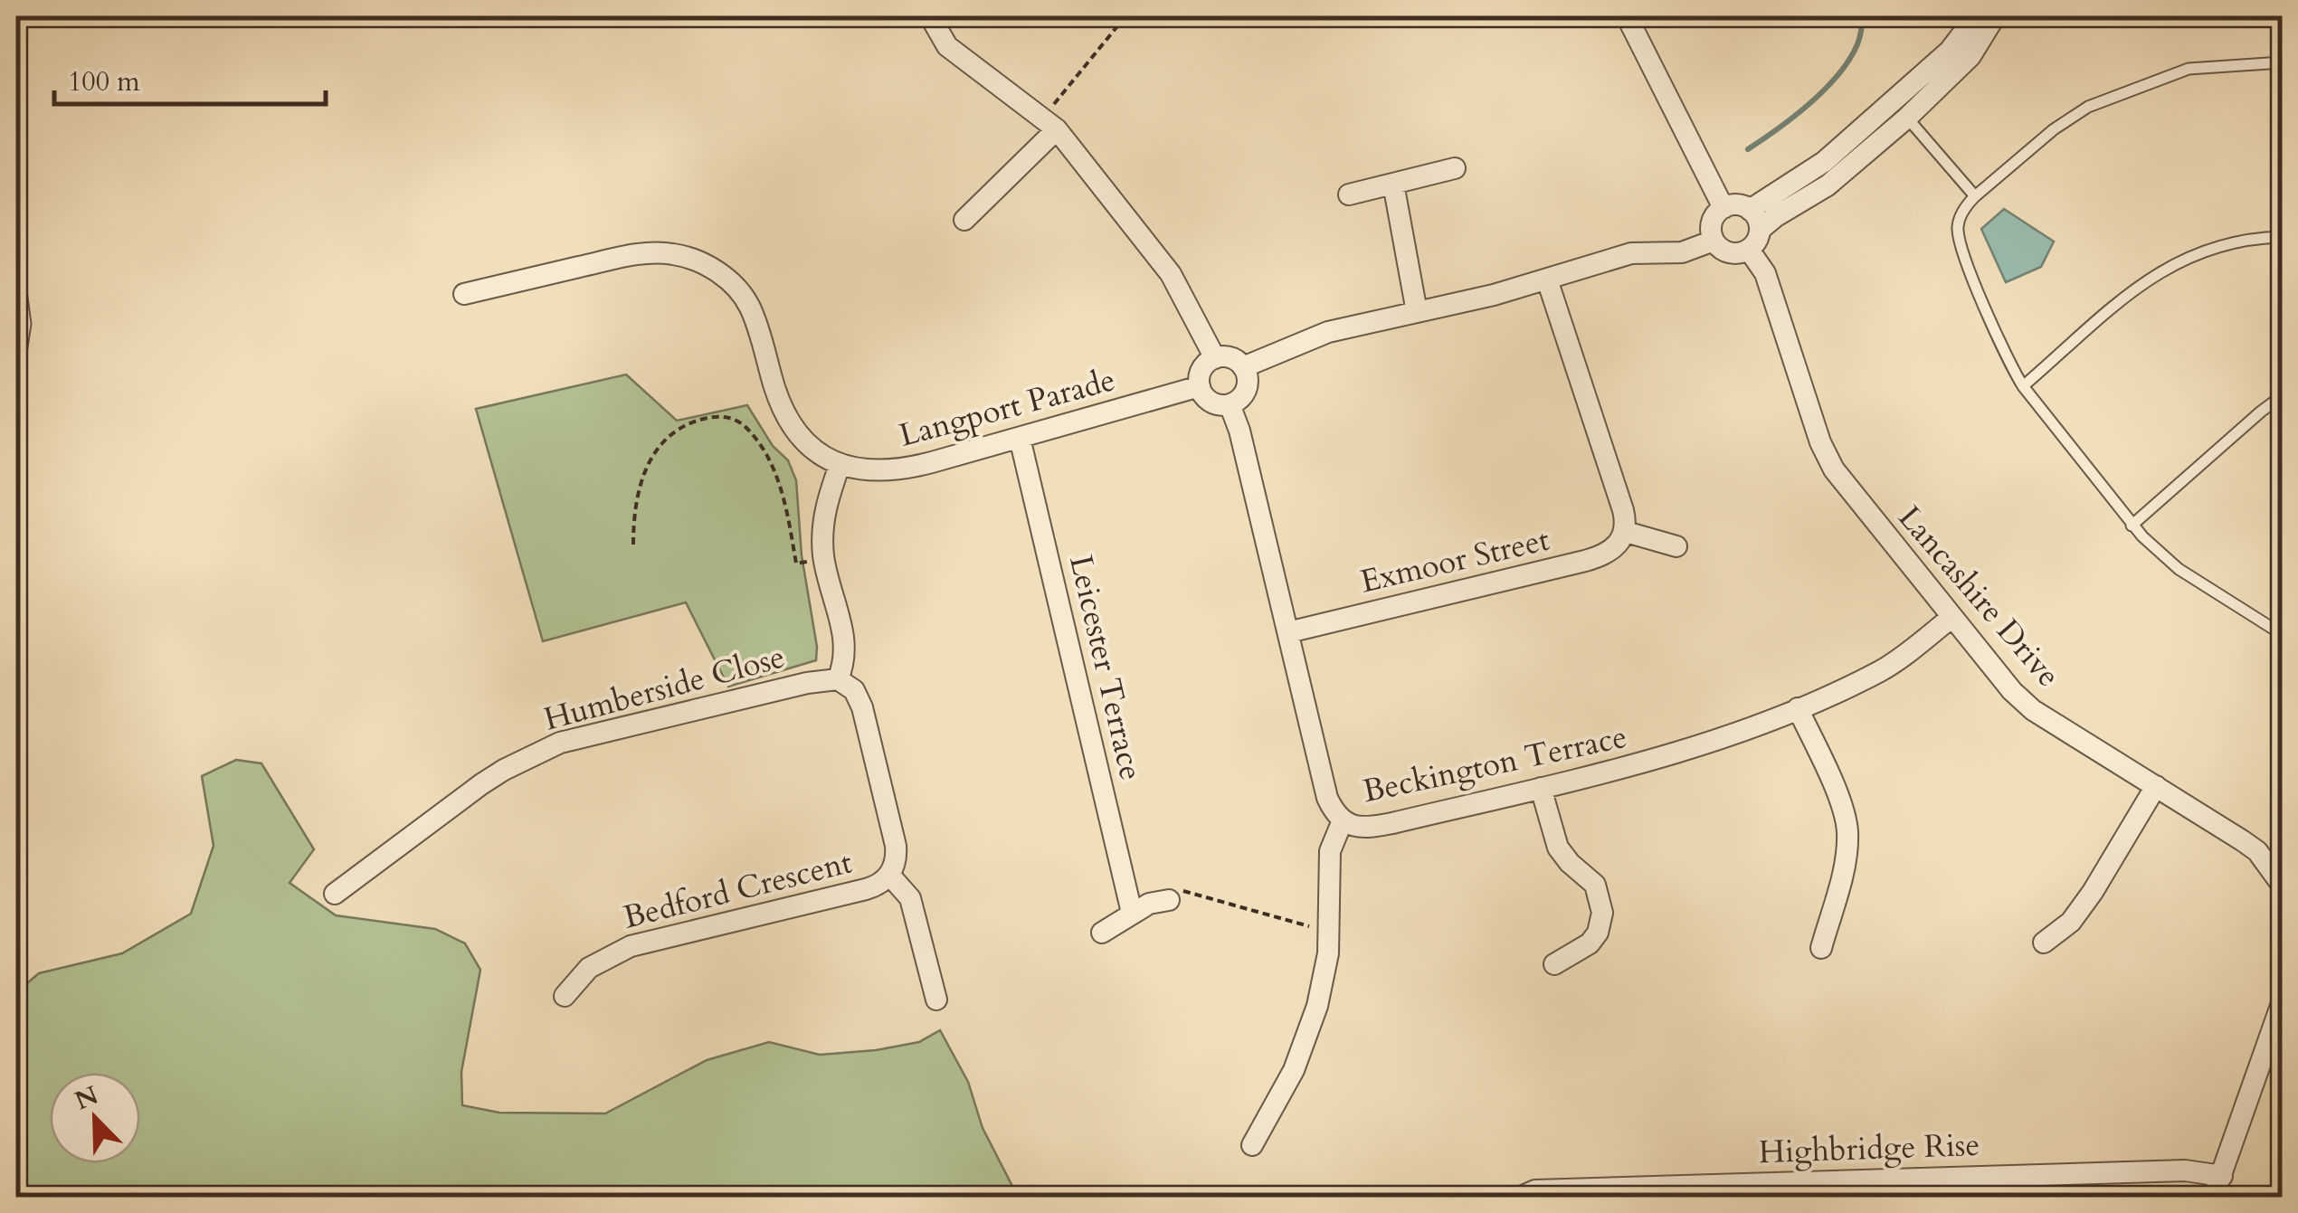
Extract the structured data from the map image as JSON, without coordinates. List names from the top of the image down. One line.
{"streets":{"street":["Langport Parade","Exmoor Street","Lancashire Drive","Leicester Terrace","Humberside Close","Beckington Terrace","Bedford Crescent","Highbridge Rise"]},"crossings":[["Langport Parade","Leicester Terrace"],["Langport Parade","Beckington Terrace"],["Exmoor Street","Beckington Terrace"],["Lancashire Drive","Beckington Terrace"],["Humberside Close","Bedford Crescent"]],"scale_bar":"100 m","north":"top left"}
